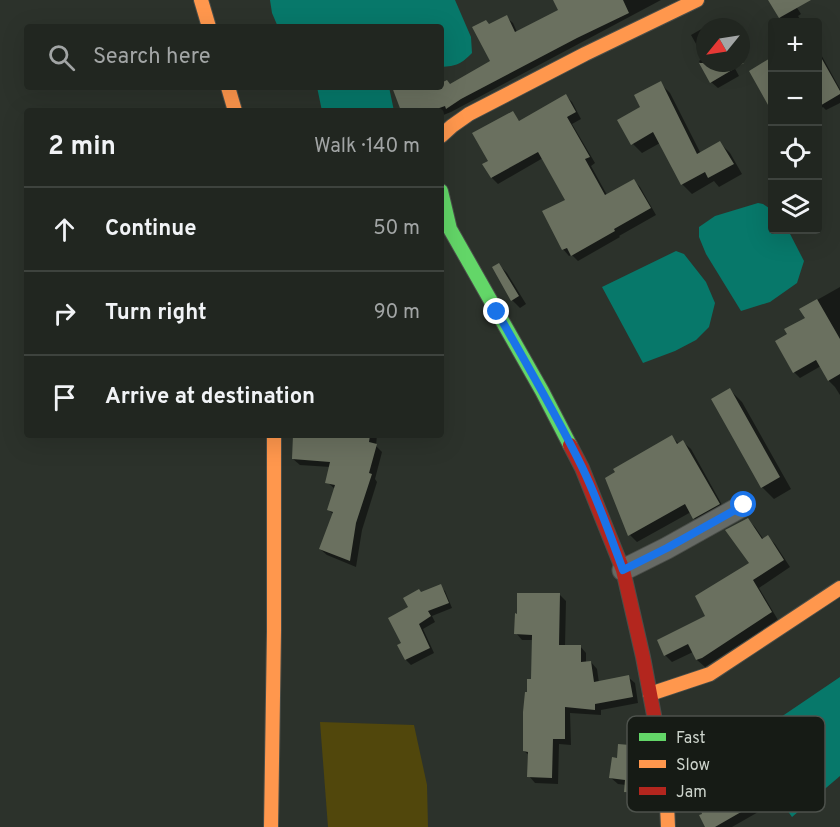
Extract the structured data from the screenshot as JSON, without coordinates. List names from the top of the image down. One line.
{"legend":["Fast","Slow","Jam"],"north":"bottom left","page":{"map_buttons":["+","−"],"search":"Search here","heading":["2 min","Walk · 140 m"],"list":[["Continue","50 m"],["Turn right","90 m"],"Arrive at destination"]}}
